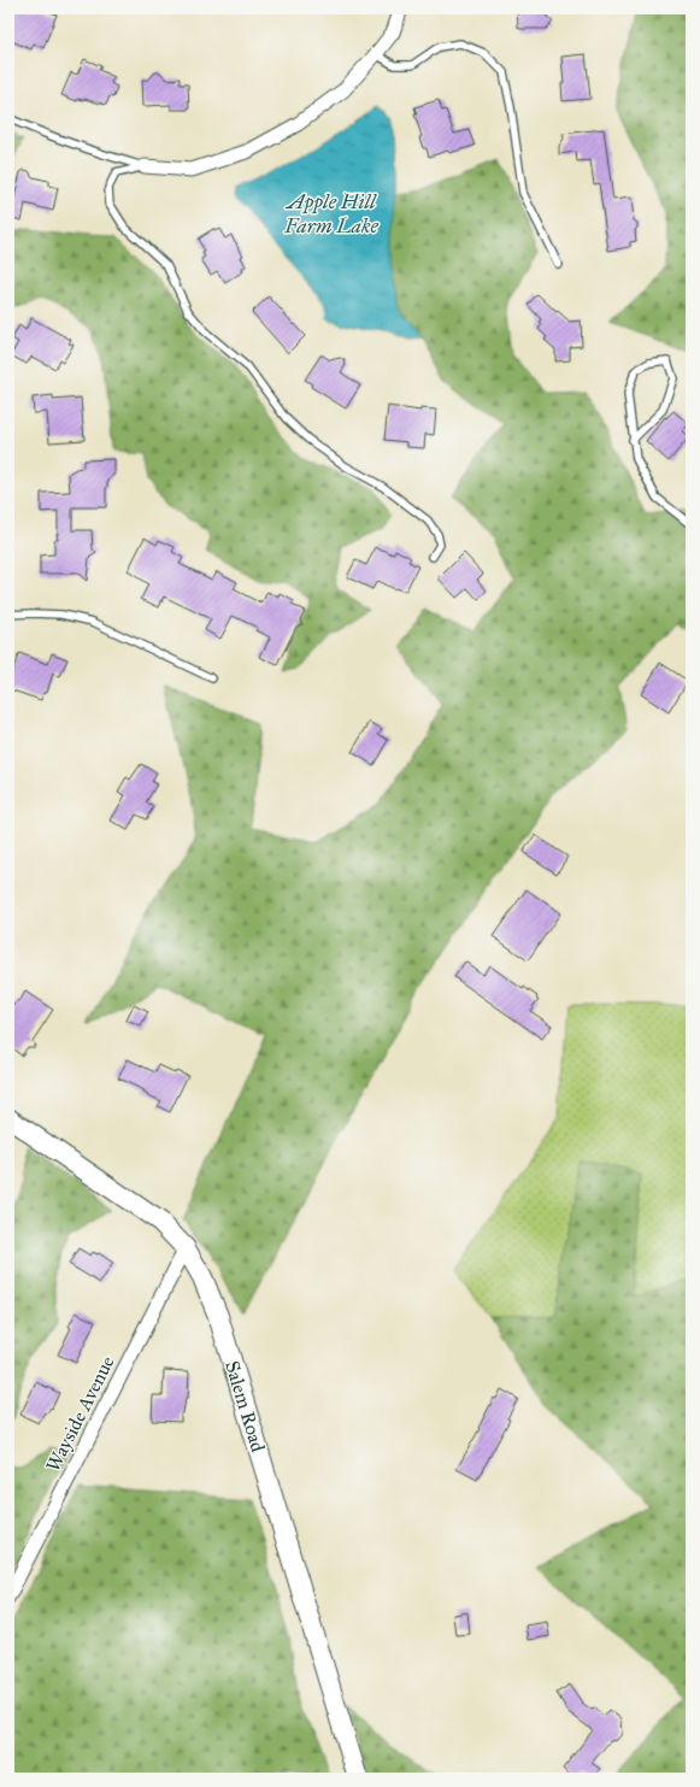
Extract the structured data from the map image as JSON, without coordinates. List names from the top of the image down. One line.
{"streets":{"street":["Salem Road","Wayside Avenue"]},"crossings":[["Salem Road","Wayside Avenue"]],"water":["Apple Hill Farm Lake"]}
